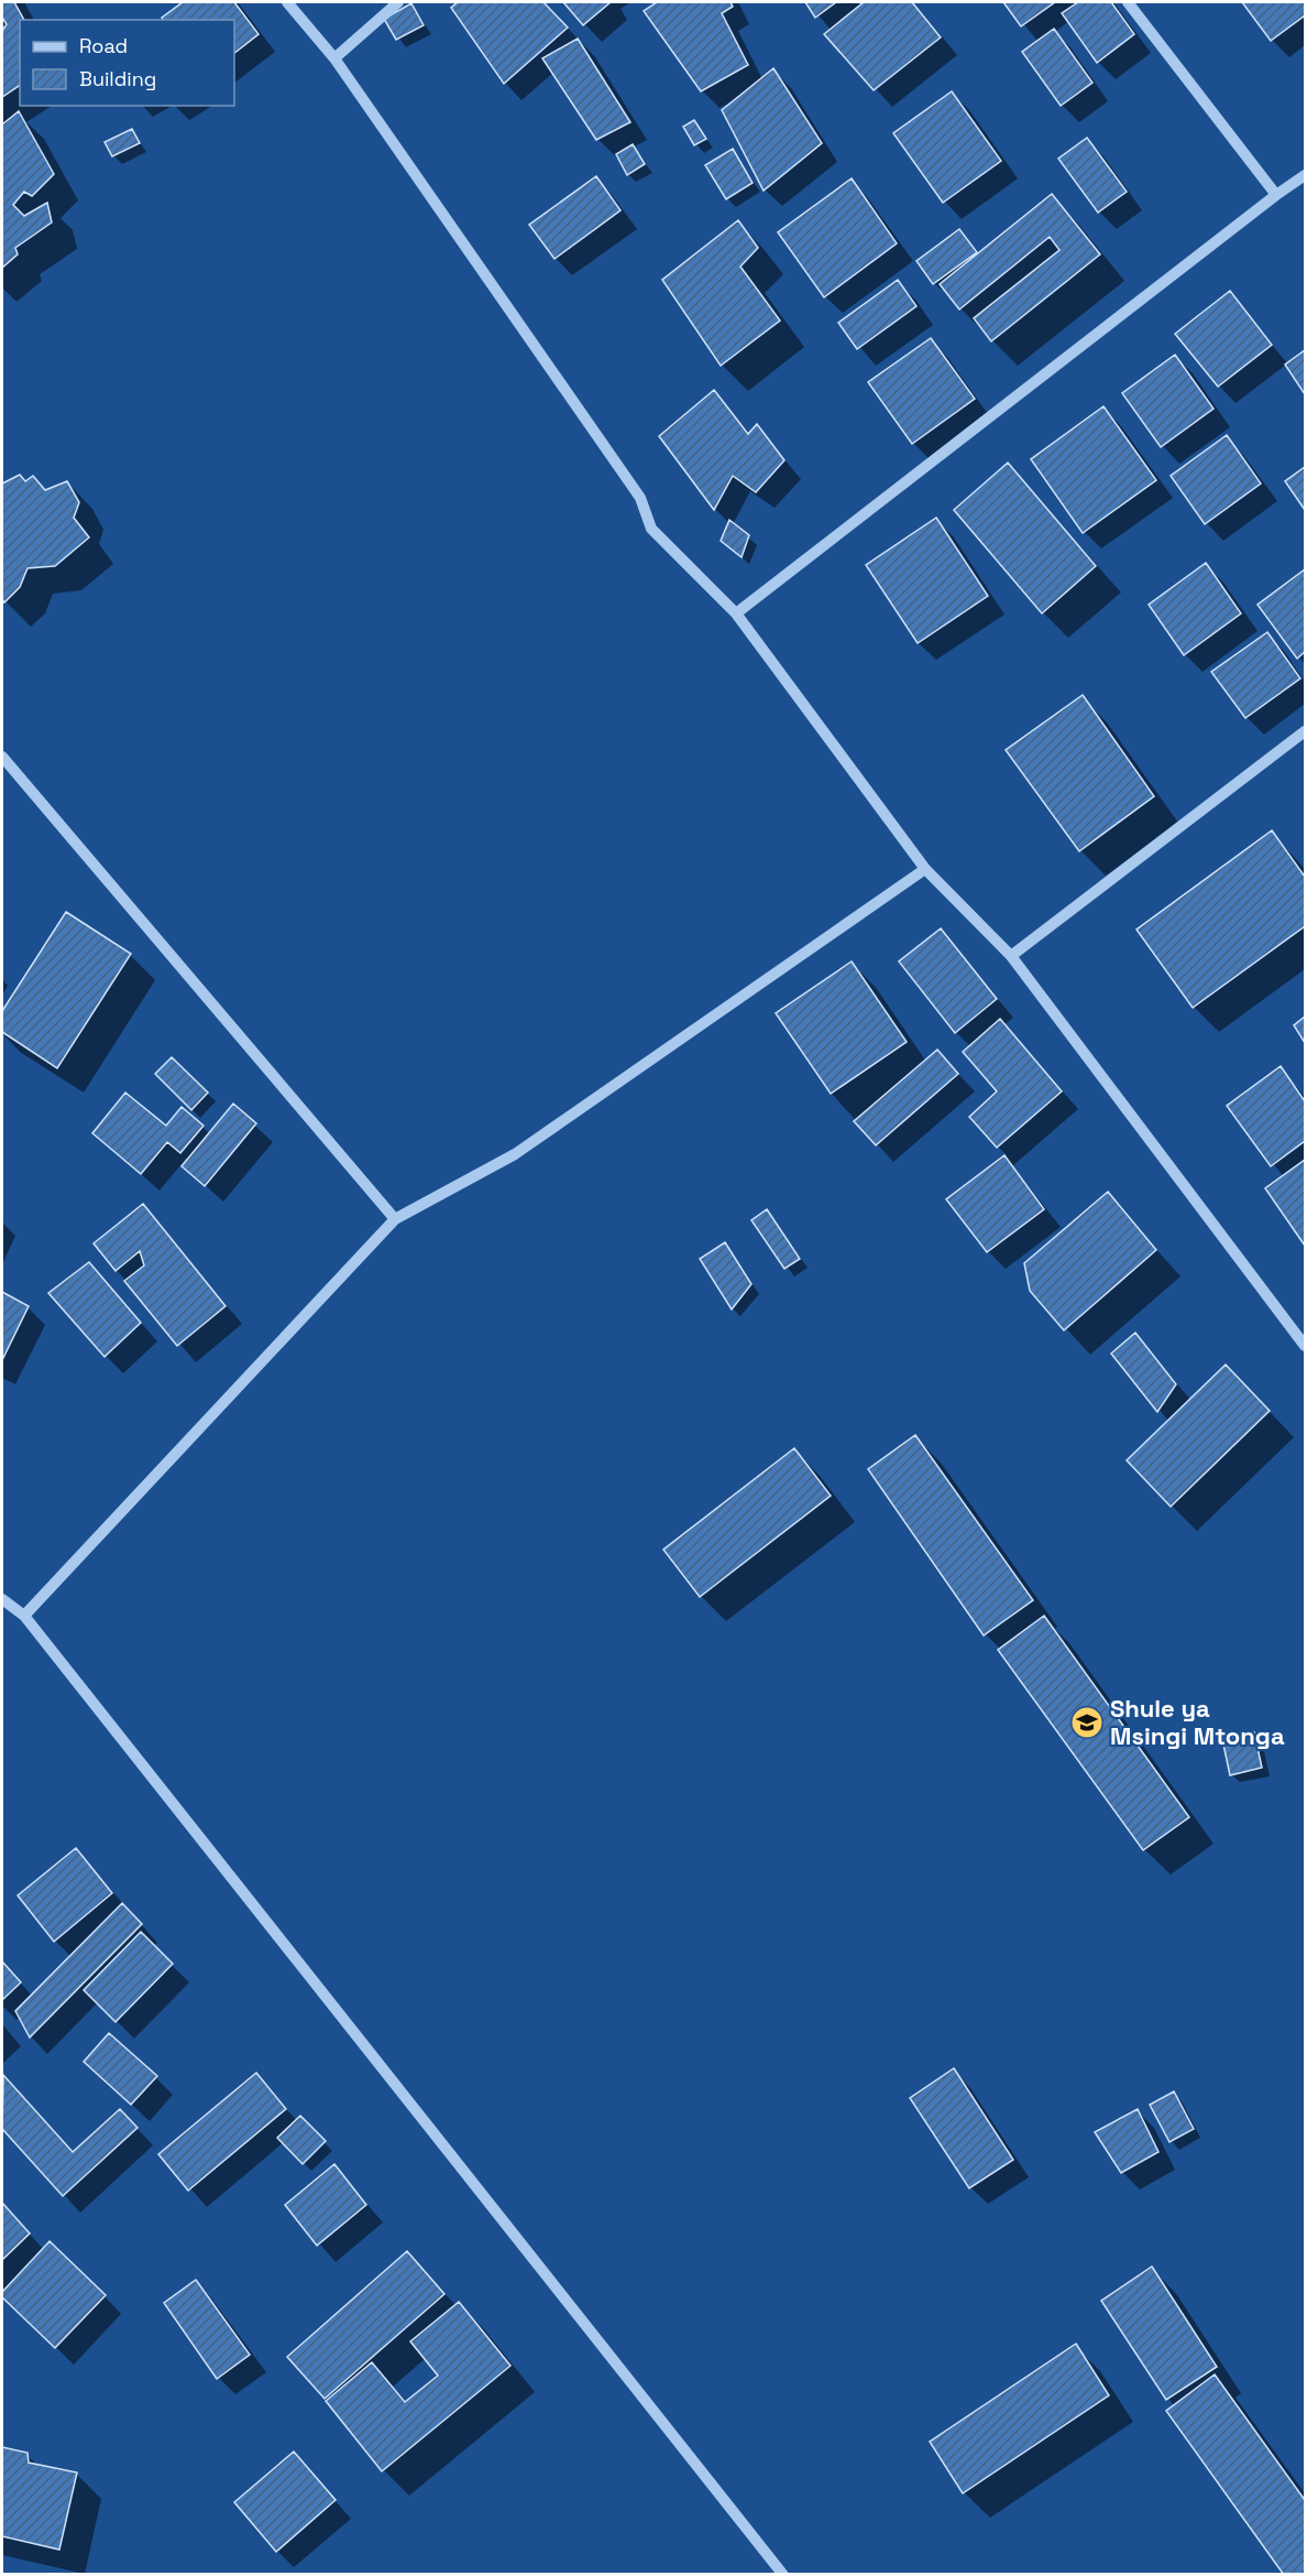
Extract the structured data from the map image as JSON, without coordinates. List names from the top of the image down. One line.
{"places":{"school or university":["Shule ya Msingi Mtonga"]},"legend":["Road","Building"]}
